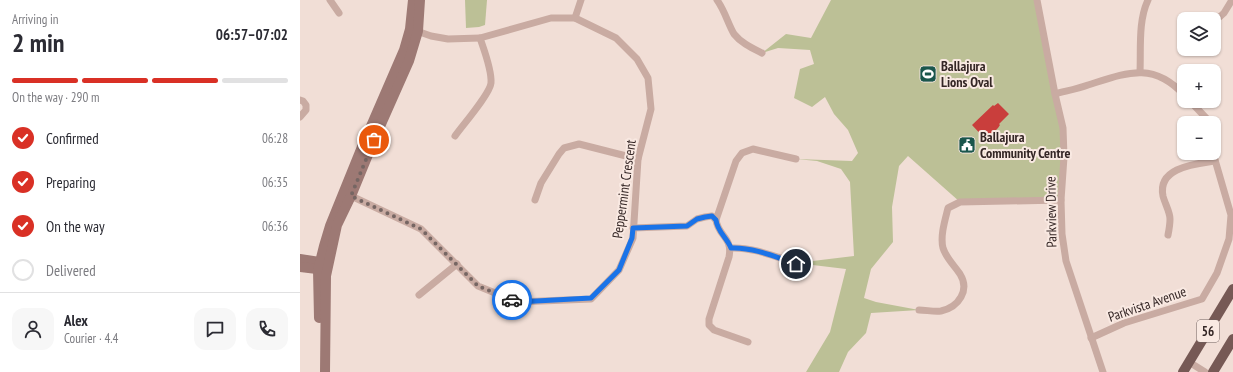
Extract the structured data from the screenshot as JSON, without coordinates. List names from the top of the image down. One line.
{"streets":{"main road":["56"],"street":["Peppermint Crescent","Parkview Drive","Parkvista Avenue"]},"crossings":[["Parkview Drive","Parkvista Avenue"]],"places":{"sports":["Ballajura Lions Oval"],"public building":["Ballajura Community Centre"]},"page":{"heading":["2 min","Arriving in","06:57–07:02"],"panel":["Alex","Courier · 4.4"],"map_buttons":["+","−"],"bar":"On the way · 290 m","list":[["Confirmed","06:28"],["Preparing","06:35"],["On the way","06:36"],"Delivered"]}}
